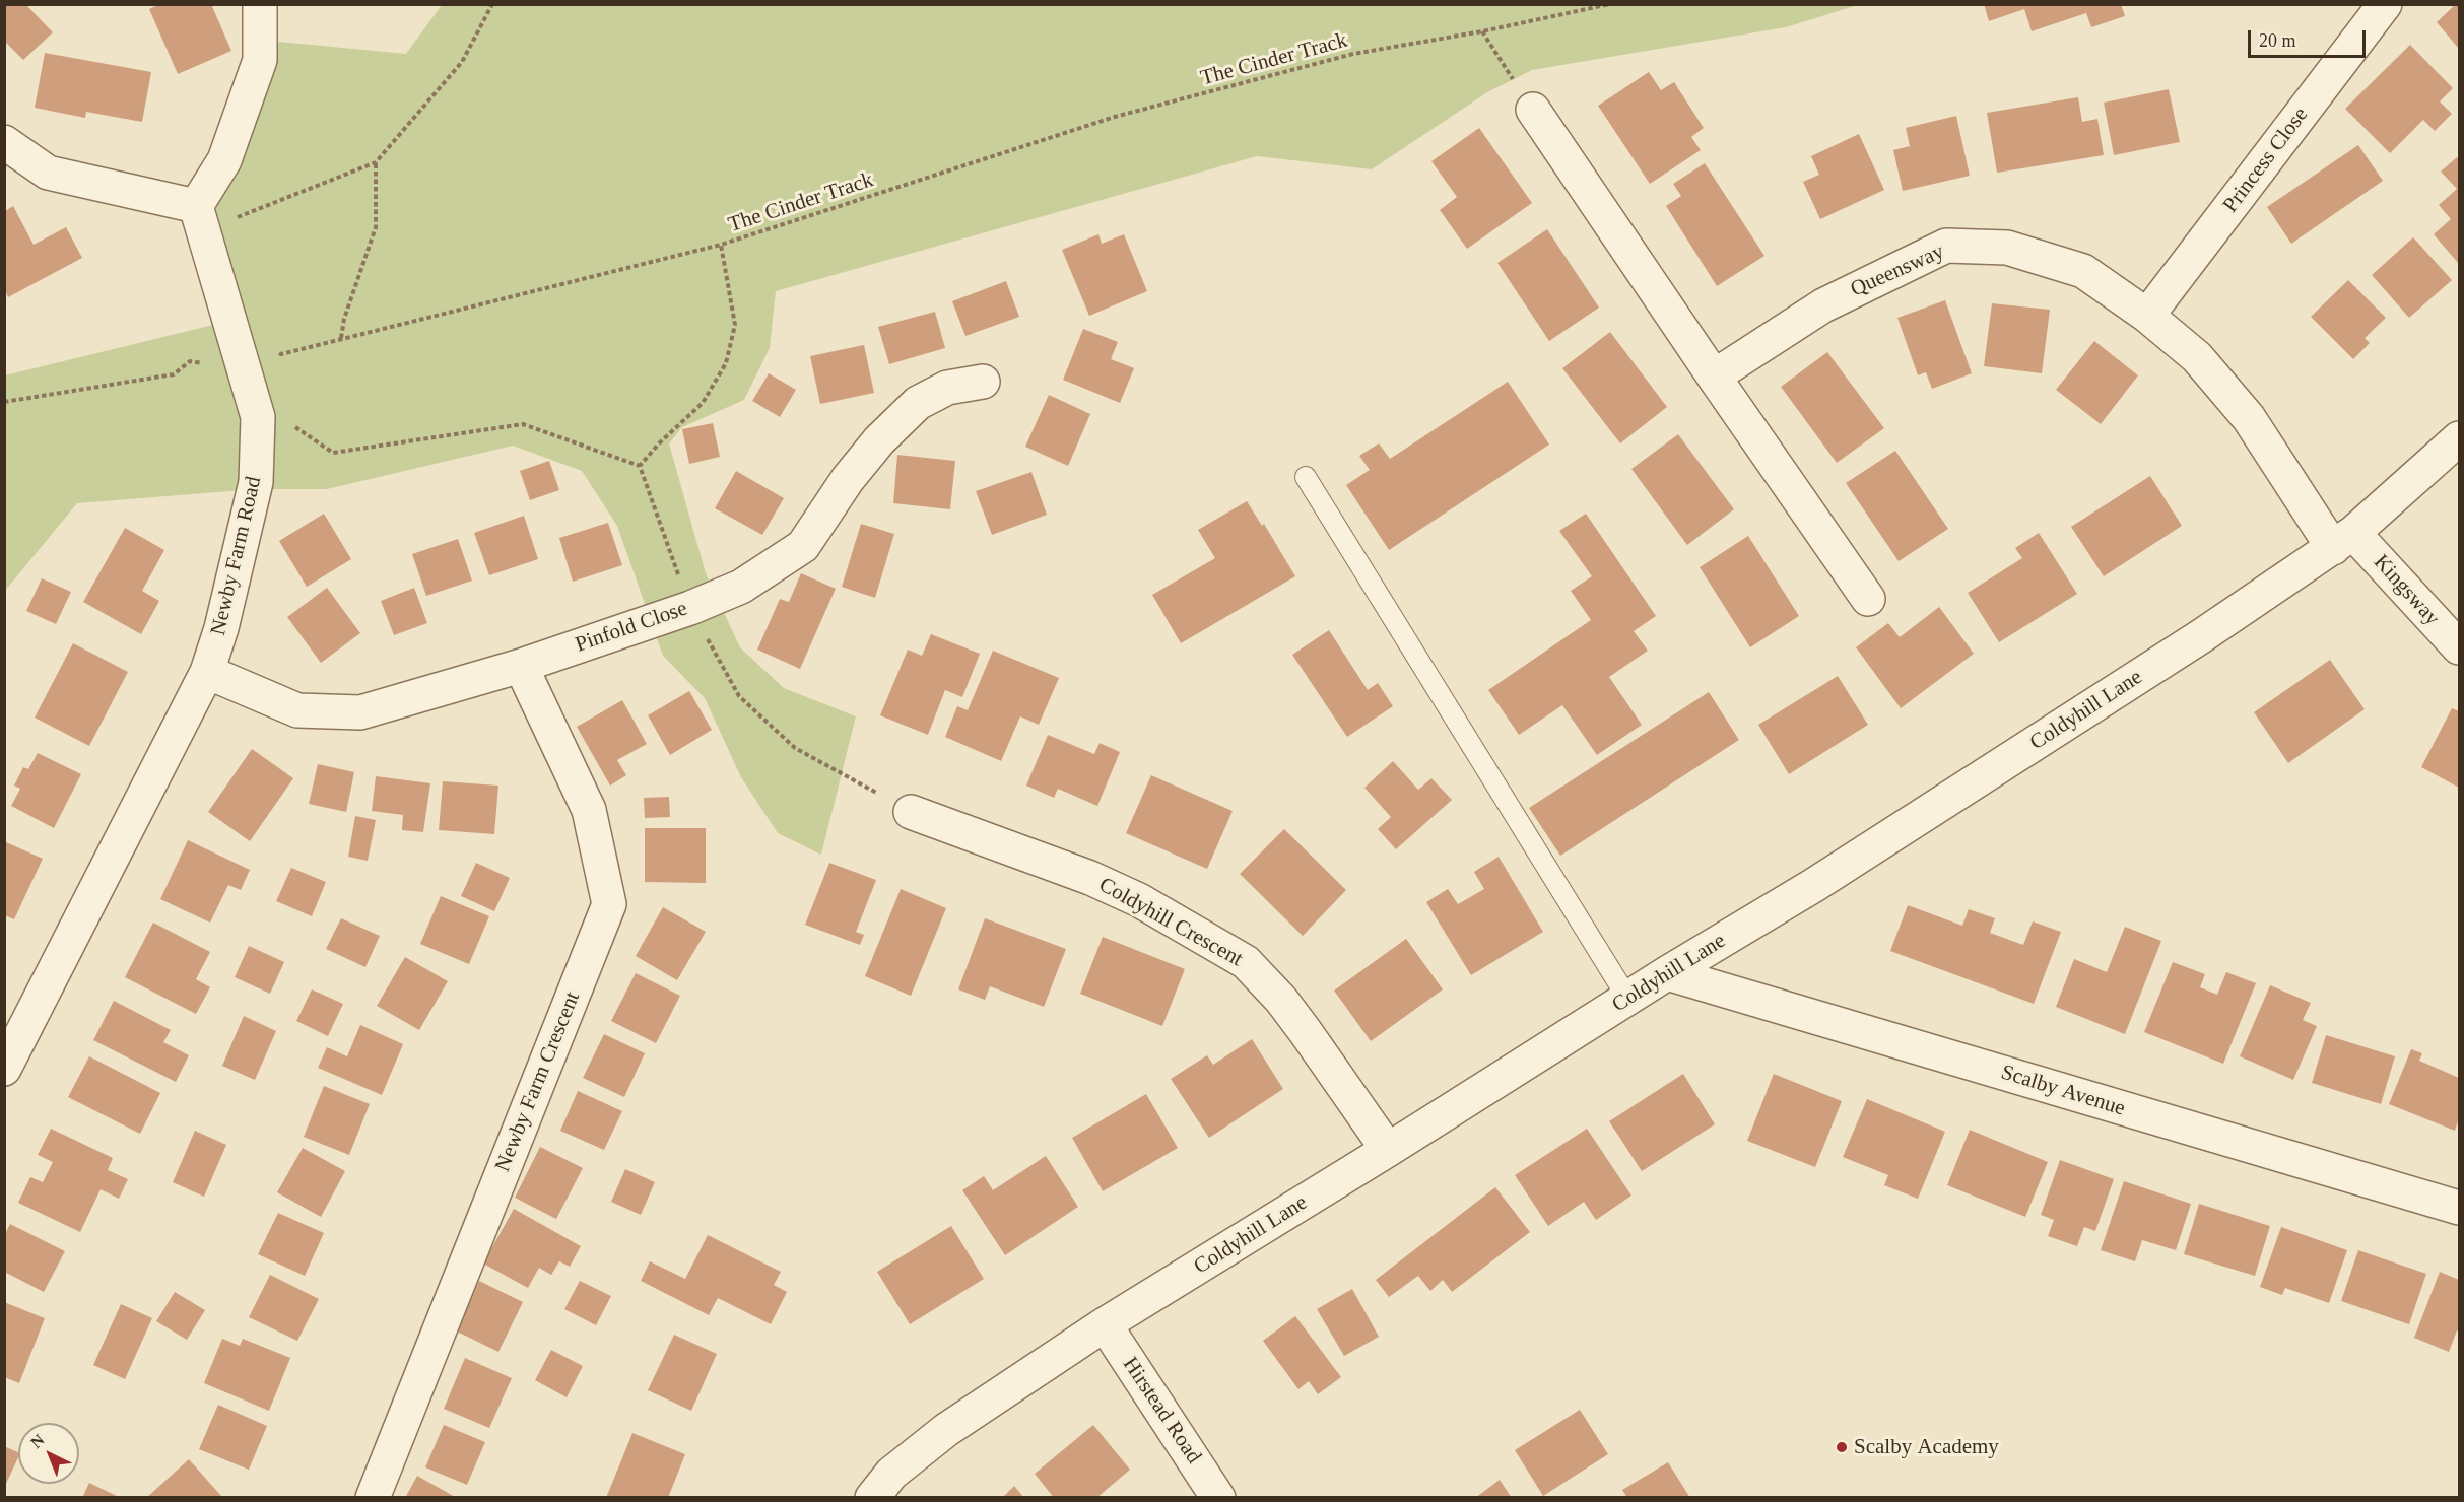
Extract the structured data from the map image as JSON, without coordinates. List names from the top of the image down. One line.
{"streets":{"street":["Princess Close","Queensway","Newby Farm Road","Kingsway","Pinfold Close","Coldyhill Lane","Coldyhill Crescent","Newby Farm Crescent","Scalby Avenue","Hirstead Road"],"path":["The Cinder Track"]},"crossings":[["The Cinder Track","Newby Farm Road"],["Princess Close","Queensway"],["Queensway","Kingsway"],["Queensway","Coldyhill Lane"],["Newby Farm Road","Pinfold Close"],["Kingsway","Coldyhill Lane"],["Pinfold Close","Newby Farm Crescent"],["Coldyhill Lane","Coldyhill Crescent"],["Coldyhill Lane","Scalby Avenue"],["Coldyhill Lane","Hirstead Road"]],"places":["Scalby Academy"],"scale_bar":"20 m","north":"top left"}
